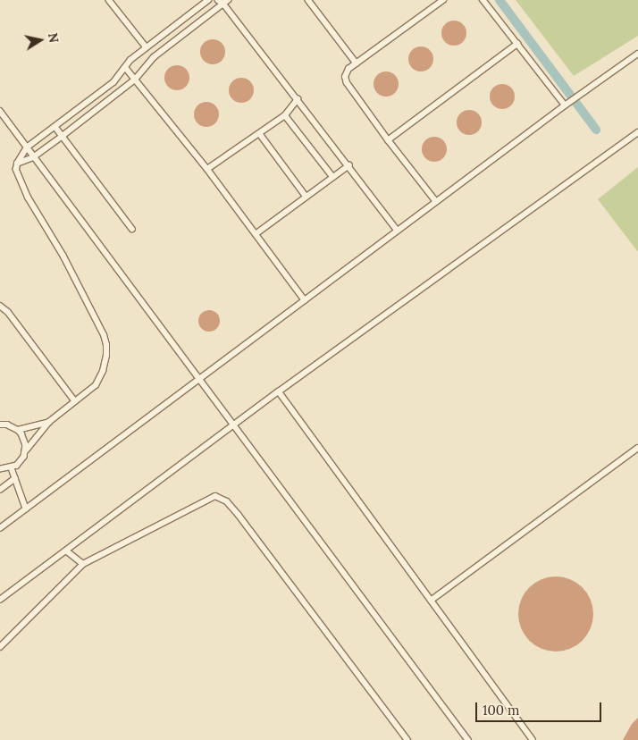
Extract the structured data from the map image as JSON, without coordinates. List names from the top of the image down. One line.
{"scale_bar":"100 m","north":"right"}
